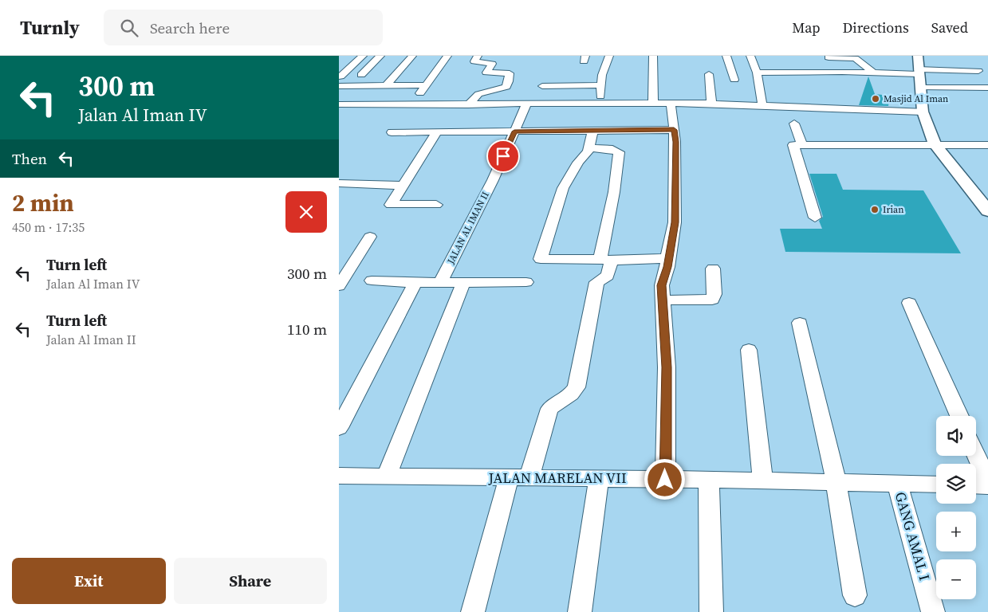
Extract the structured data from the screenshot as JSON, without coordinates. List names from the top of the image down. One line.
{"streets":{"street":["JALAN AL IMAN II","JALAN MARELAN VII","GANG AMAL I"]},"crossings":[["JALAN MARELAN VII","GANG AMAL I"]],"places":["Masjid Al Iman","Irian"],"page":{"header":"Turnly","search":"Search here","nav":["Map","Directions","Saved"],"turn":["300 m","Jalan Al Iman IV"],"then":"Then","heading":["2 min","450 m · 17:35"],"list":[{"name":"Turn left","note":"Jalan Al Iman IV","value":"300 m"},{"name":"Turn left","note":"Jalan Al Iman II","value":"110 m"}],"map_buttons":["+","−"],"buttons":["Exit","Share"]}}
